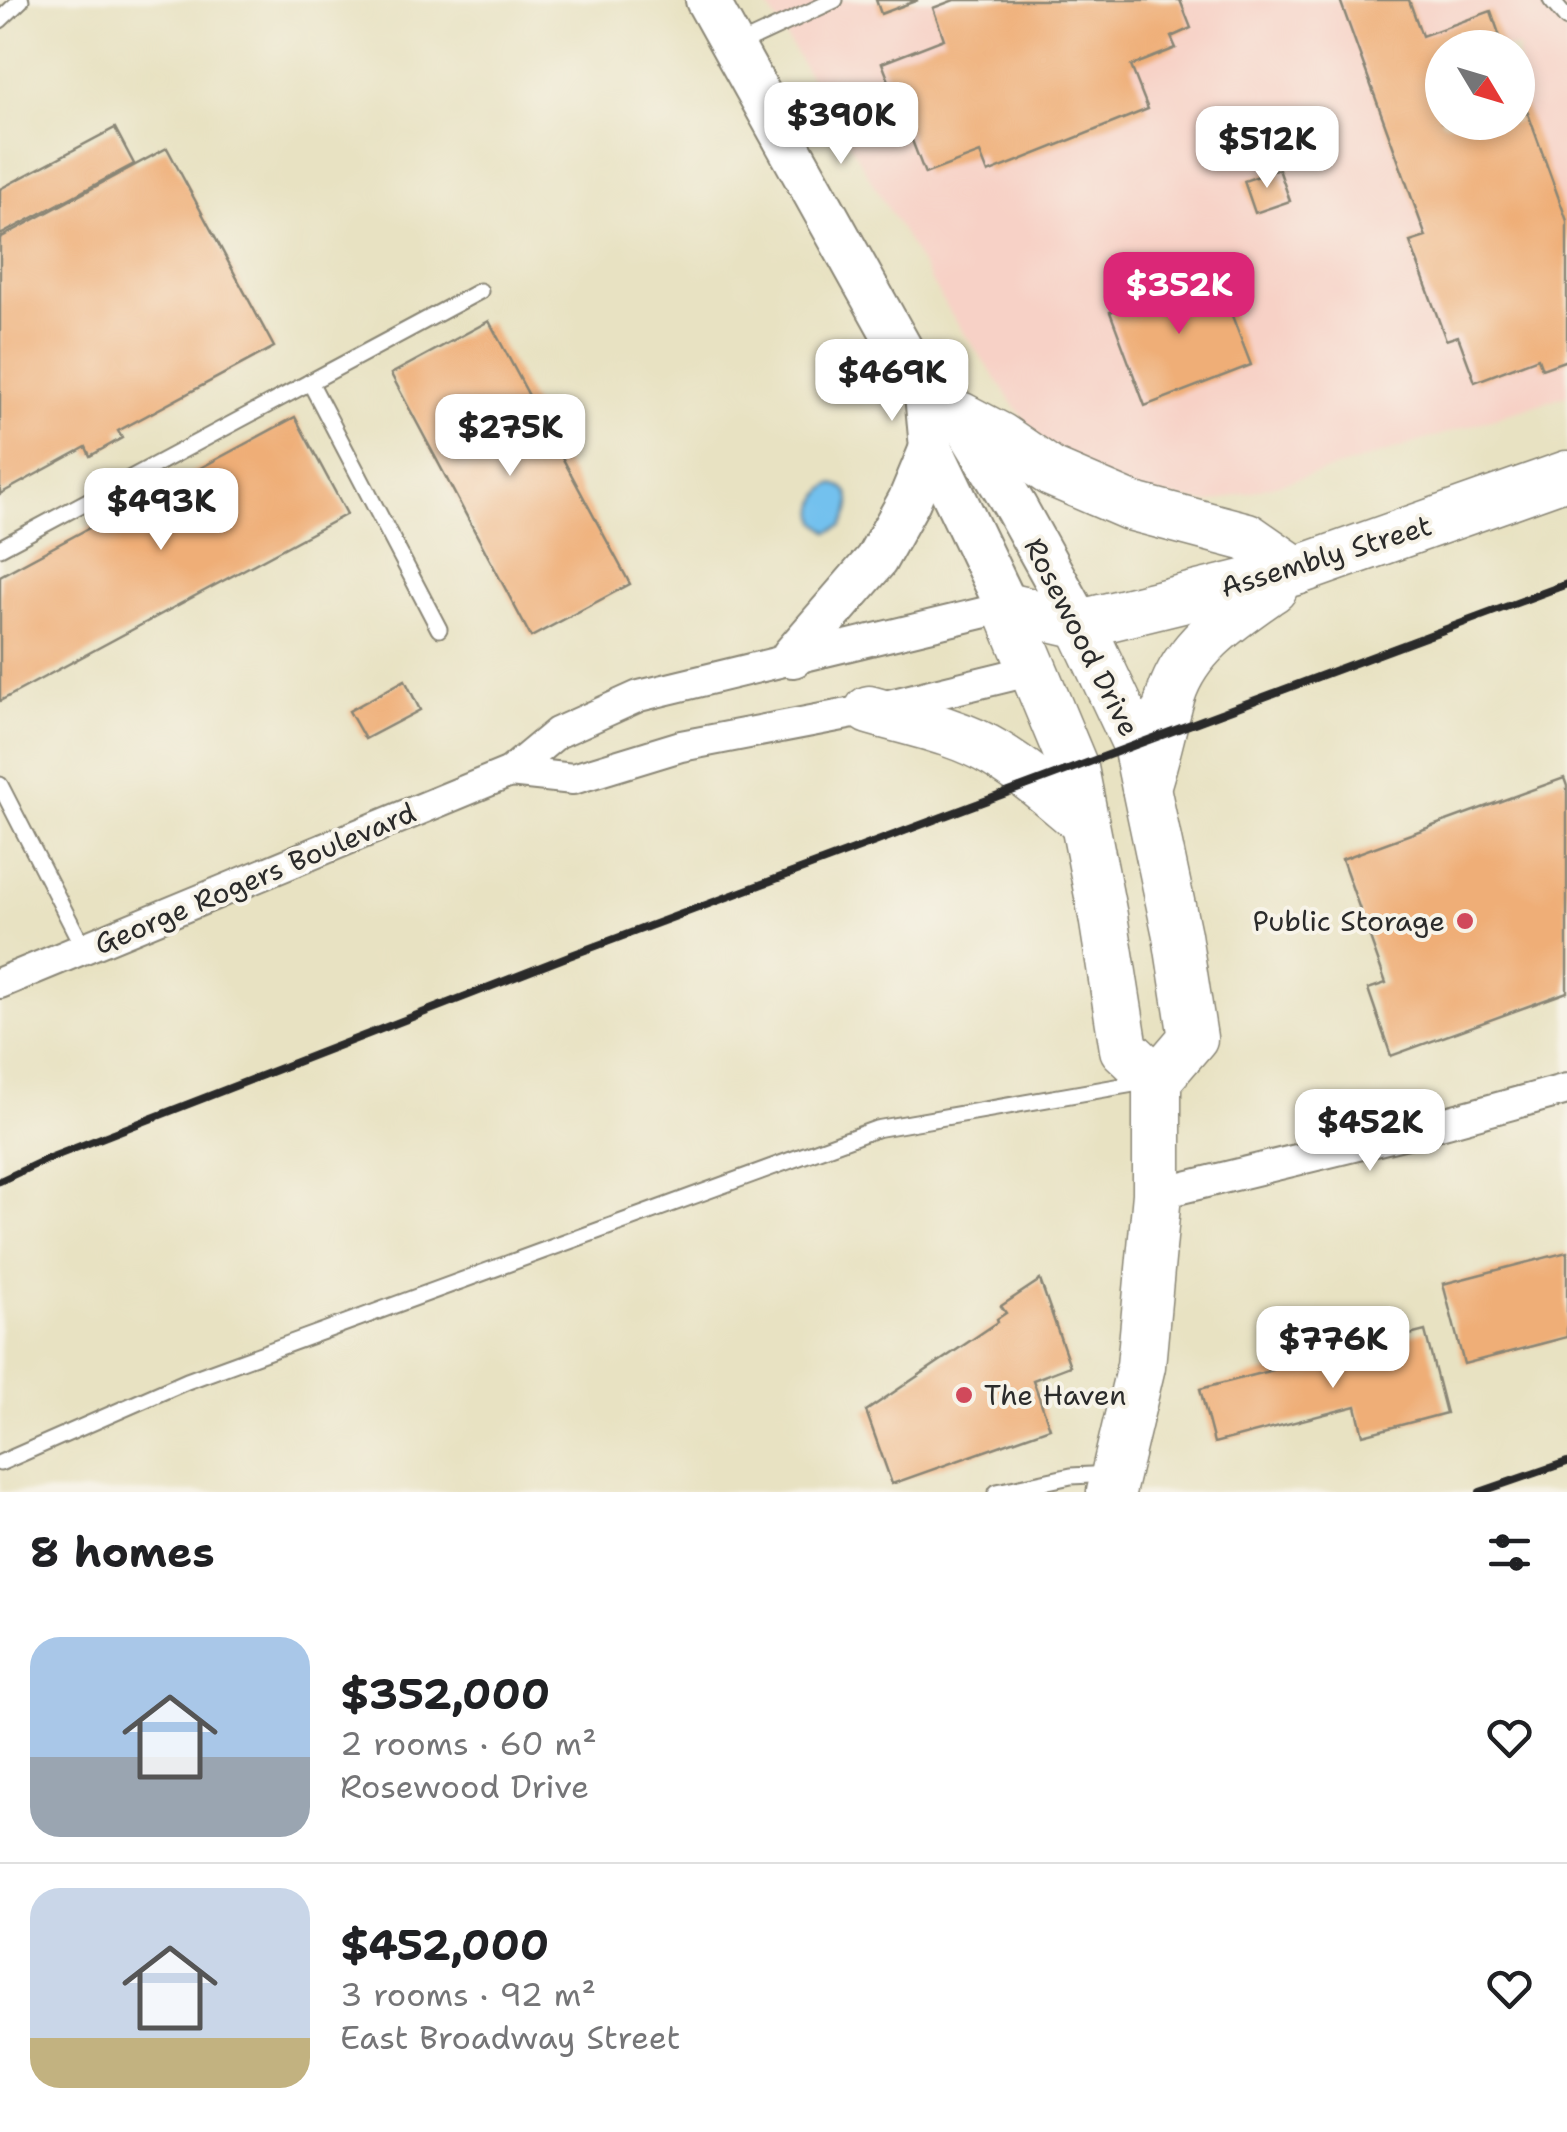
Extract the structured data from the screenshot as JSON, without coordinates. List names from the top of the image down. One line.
{"streets":{"main road":["Assembly Street","Rosewood Drive"],"street":["George Rogers Boulevard"]},"crossings":[["Assembly Street","Rosewood Drive"],["Assembly Street","George Rogers Boulevard"],["Rosewood Drive","George Rogers Boulevard"]],"places":["Public Storage","The Haven"],"north":"bottom right","page":{"price":["$390K","$512K","$352K","$469K","$275K","$493K","$452K","$776K"],"heading":"8 homes","list":[{"name":"$352,000","note":"2 rooms · 60 m² · Rosewood Drive"},{"name":"$452,000","note":"3 rooms · 92 m² · East Broadway Street"}]}}
